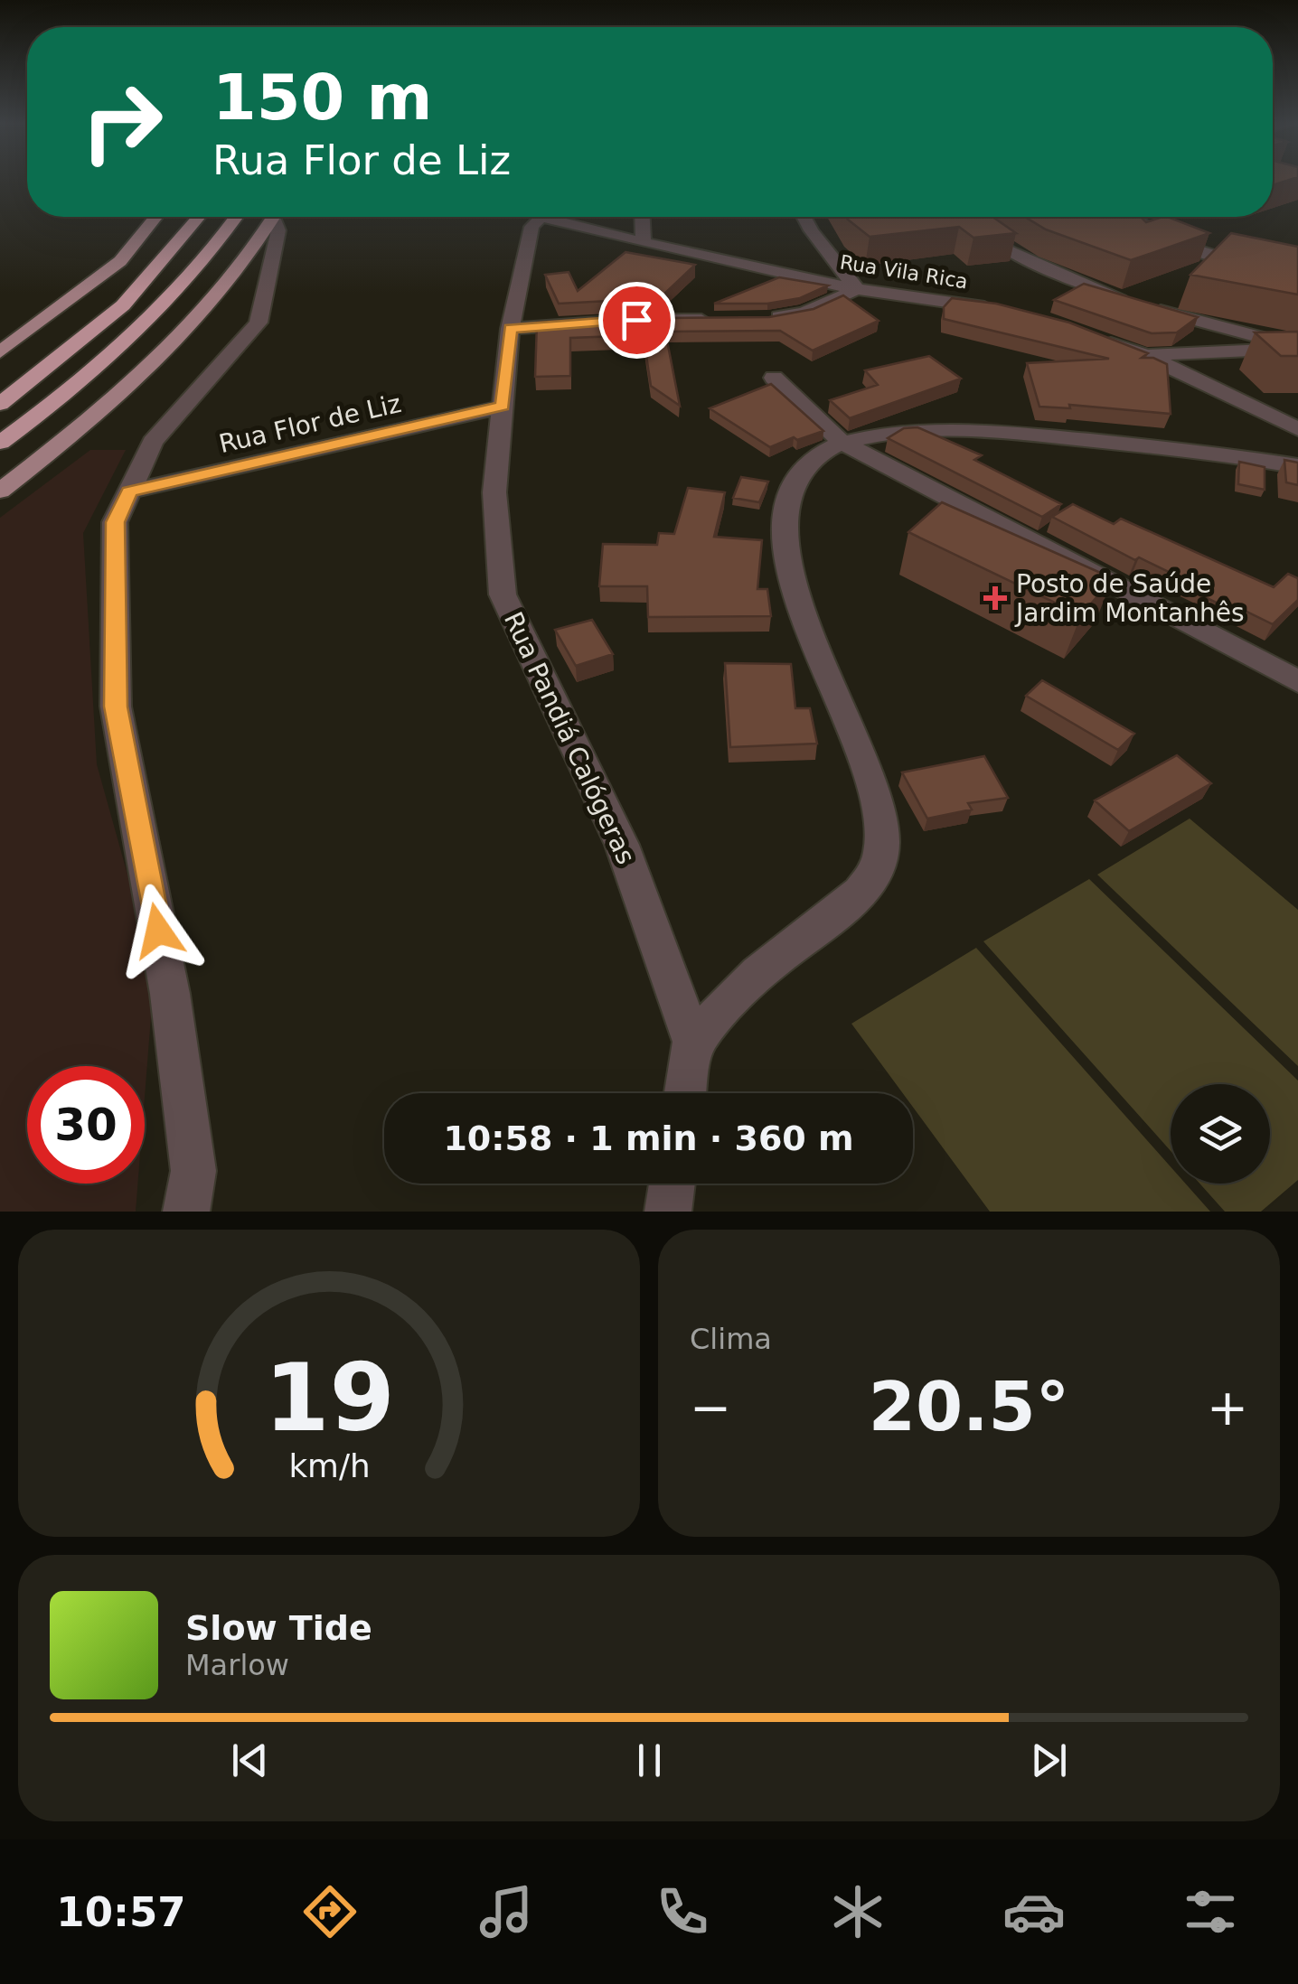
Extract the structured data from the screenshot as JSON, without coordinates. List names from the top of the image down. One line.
{"streets":{"street":["Rua Vila Rica","Rua Flor de Liz","Rua Pandiá Calógeras"]},"crossings":[["Rua Flor de Liz","Rua Pandiá Calógeras"]],"places":{"health":["Posto de Saúde Jardim Montanhês"]},"page":{"turn":["150 m","Rua Flor de Liz"],"limit":"30","trip":"10:58 · 1 min · 360 m","tile":"Clima","heat":["−","20.5°","+"],"song":["Slow Tide","Marlow"],"tabs":"10:57","gauge":["19","km/h"]}}
